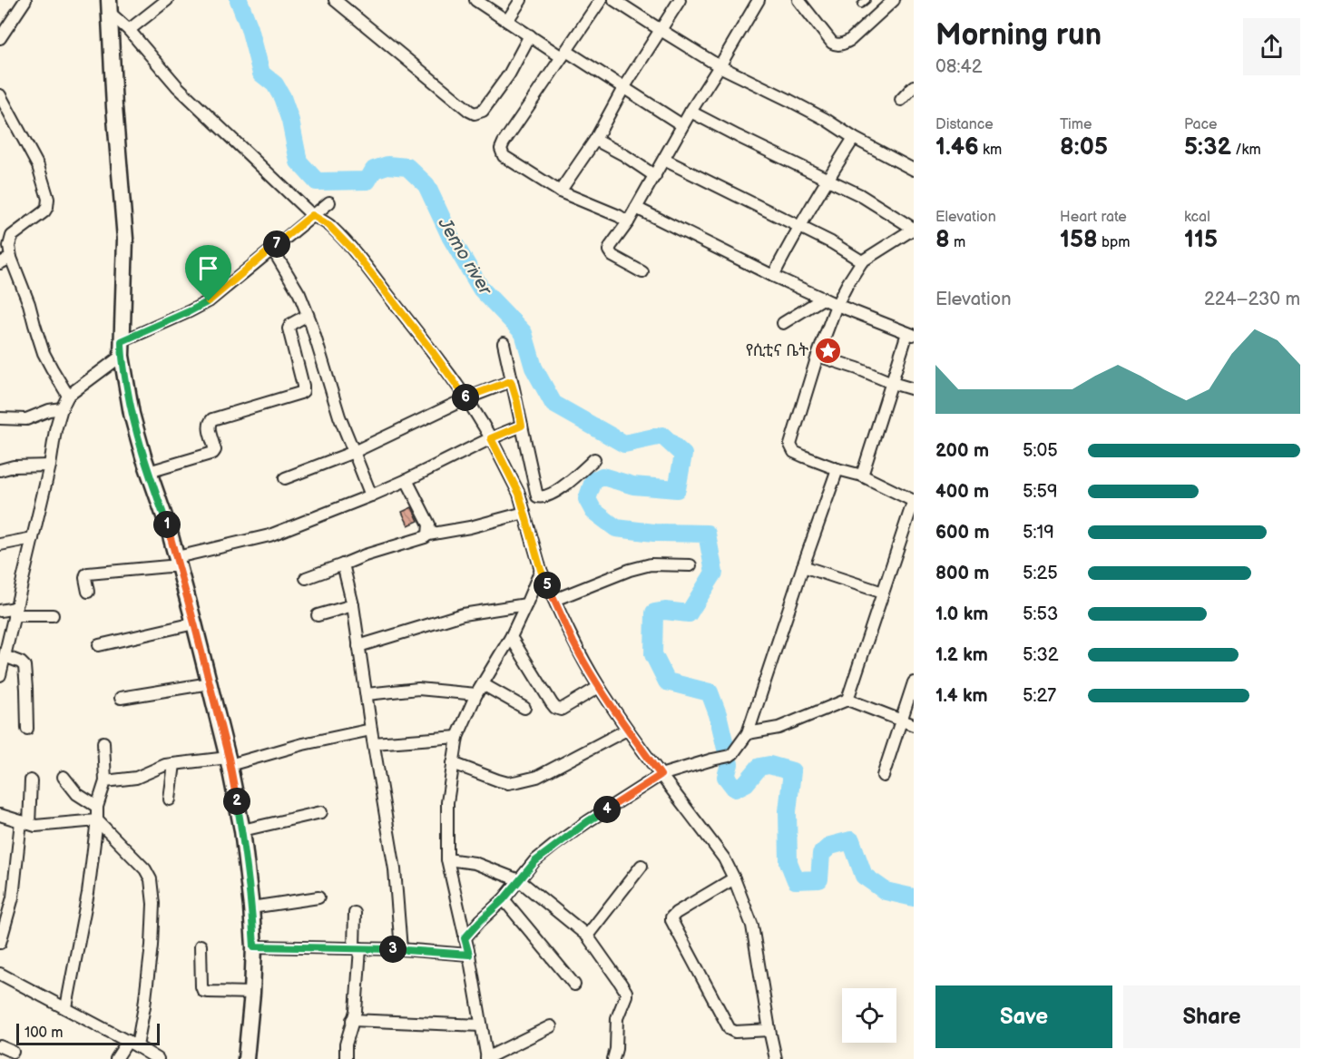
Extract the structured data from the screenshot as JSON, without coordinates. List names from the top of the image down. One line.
{"water":["Jemo river"],"places":{"place":["የሲቲና ቤት"]},"scale_bar":"100 m","page":{"heading":["Morning run","08:42"],"stats":[["Distance","1.46 km"],["Time","8:05"],["Pace","5:32 /km"],["Elevation","8 m"],["Heart rate","158 bpm"],["kcal","115"]],"pins":["7","6","1","5","2","4","3"],"chart":["Elevation","224–230 m"],"list":[{"name":"200 m","note":"5:05"},{"name":"400 m","note":"5:59"},{"name":"600 m","note":"5:19"},{"name":"800 m","note":"5:25"},{"name":"1.0 km","note":"5:53"},{"name":"1.2 km","note":"5:32"},{"name":"1.4 km","note":"5:27"}],"buttons":["Save","Share"],"scale":"100 m"}}
